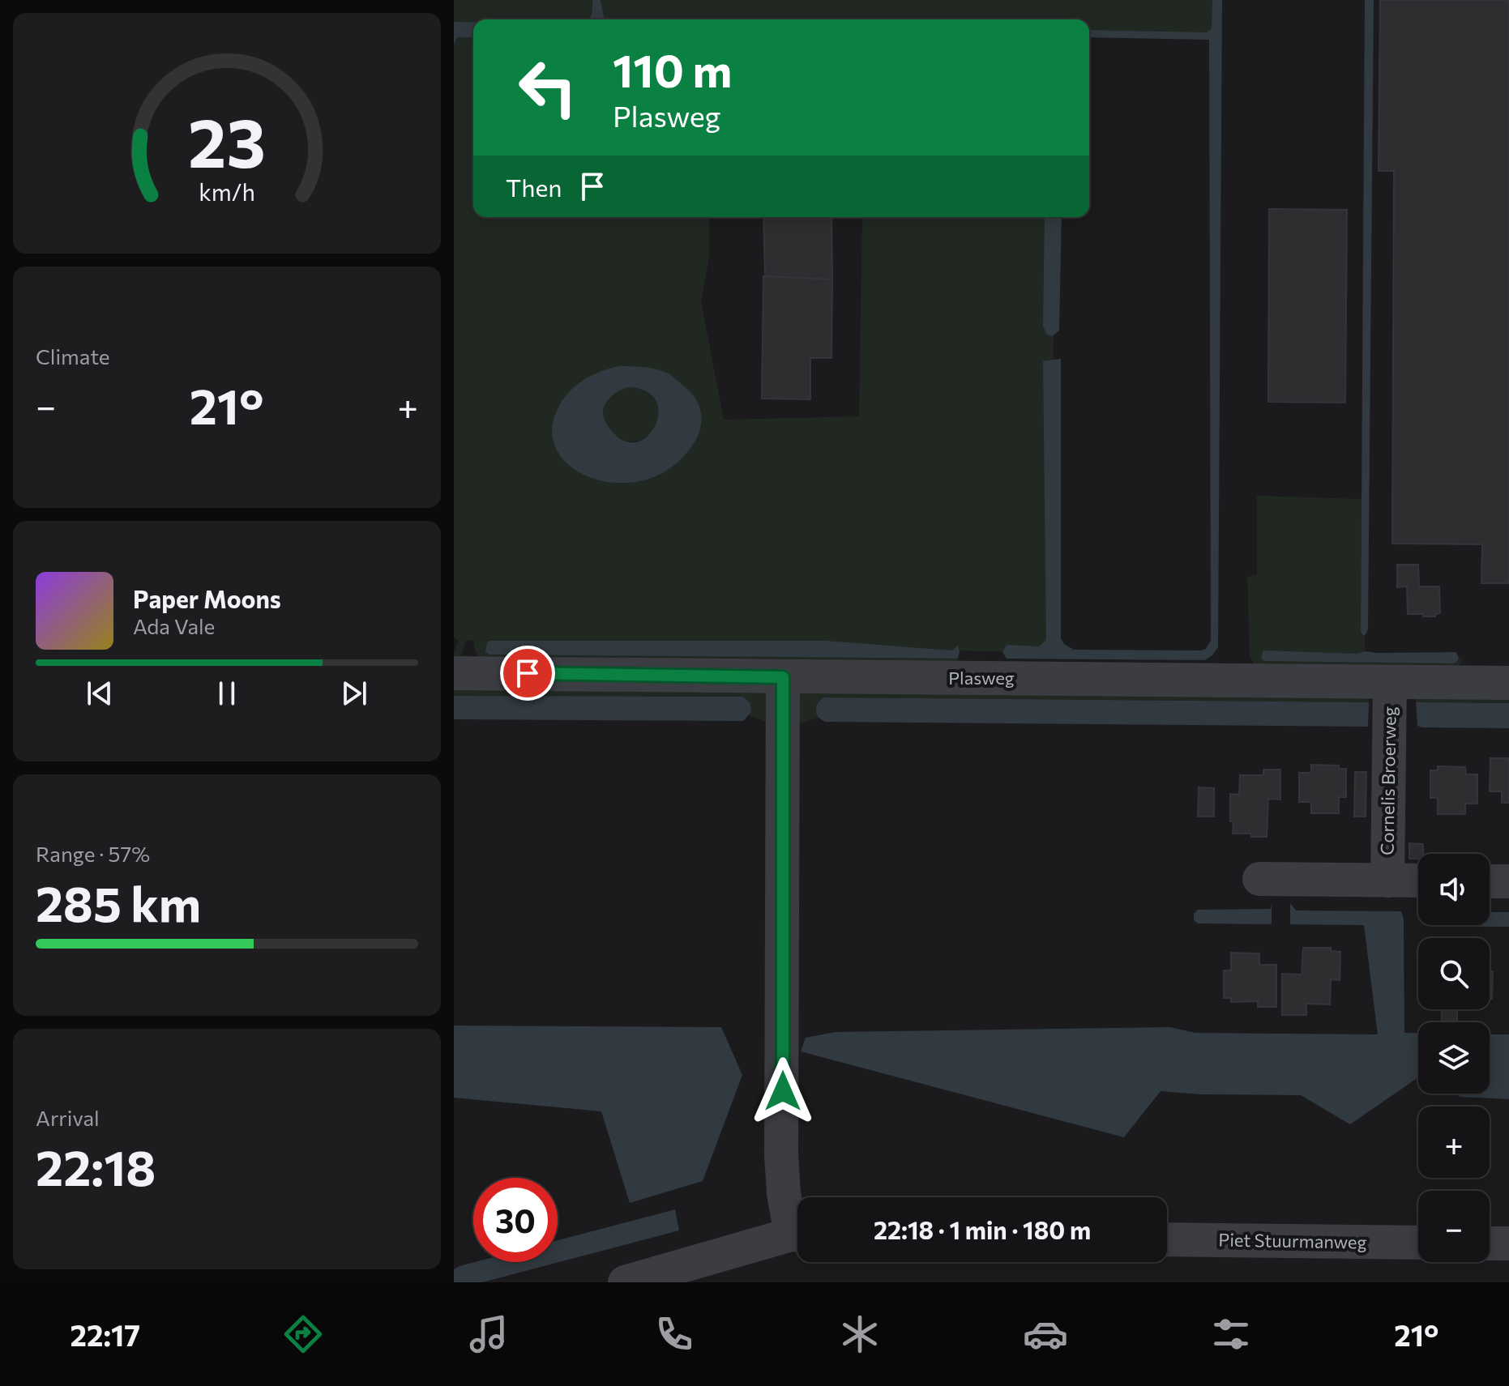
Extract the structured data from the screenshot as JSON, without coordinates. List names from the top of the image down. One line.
{"streets":{"street":["Plasweg","Cornelis Broerweg","Piet Stuurmanweg"]},"crossings":[["Plasweg","Cornelis Broerweg"]],"page":{"turn":["110 m","Plasweg"],"then":"Then","tile":["Climate",["Range · 57%","285 km"],["Arrival","22:18"]],"heat":["−","21°","+"],"song":["Paper Moons","Ada Vale"],"map_buttons":["+","−"],"limit":"30","trip":"22:18 · 1 min · 180 m","tabs":["22:17","21°"],"gauge":["23","km/h"]}}
